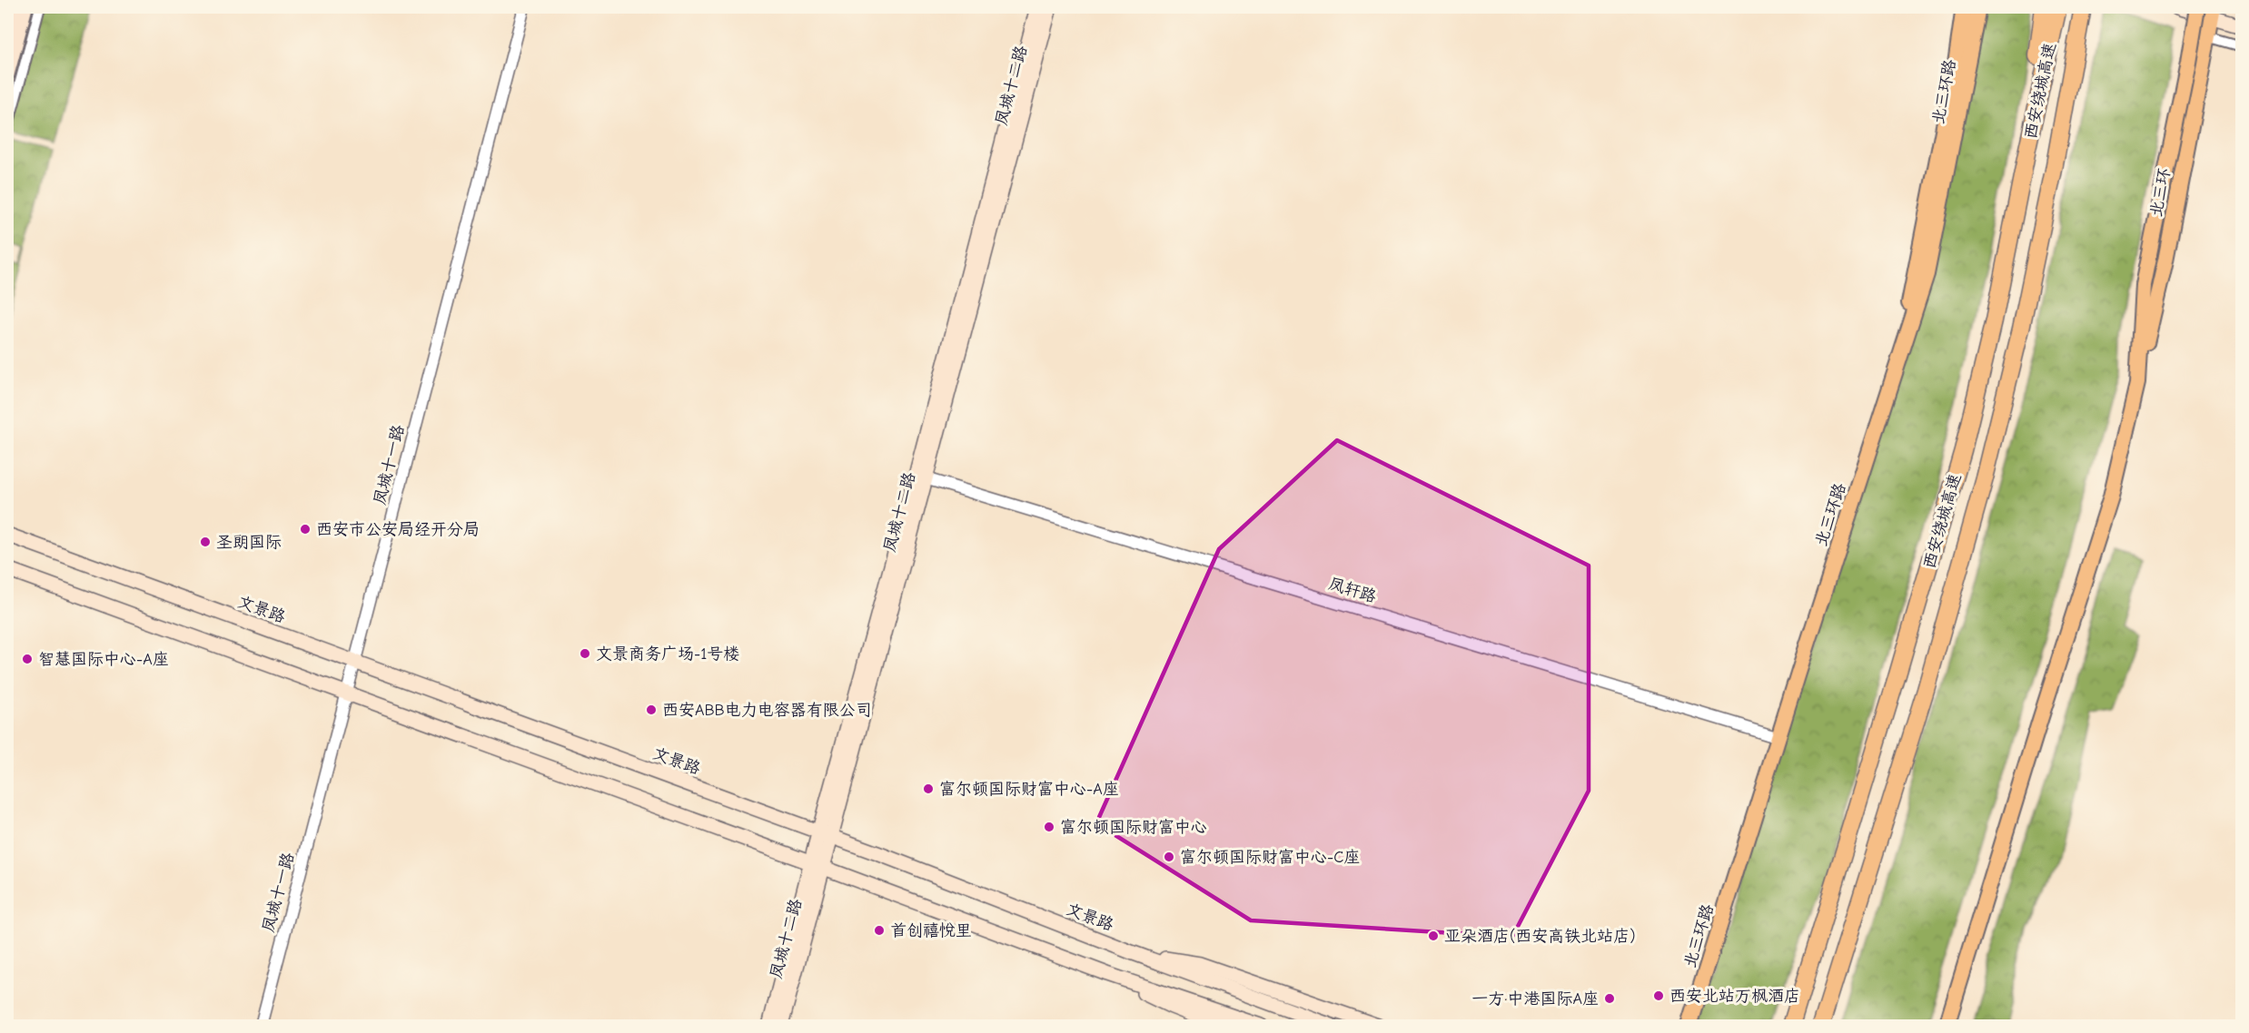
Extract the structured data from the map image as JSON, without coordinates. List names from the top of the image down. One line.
{"streets":{"highway":["西安绕城高速","北三环路","北三环"],"main road":["凤城十二路","文景路"],"street":["凤城十一路","凤轩路"]},"crossings":[["凤城十二路","凤轩路"],["凤城十二路","文景路"],["北三环路","凤轩路"],["凤城十一路","文景路"]],"places":["西安市公安局经开分局","圣朗国际","文景商务广场-1号楼","智慧国际中心-A座","西安ABB电力电容器有限公司","富尔顿国际财富中心-A座","富尔顿国际财富中心","富尔顿国际财富中心-C座","首创禧悦里","亚朵酒店(西安高铁北站店)","西安北站万枫酒店","一方·中港国际A座"]}
